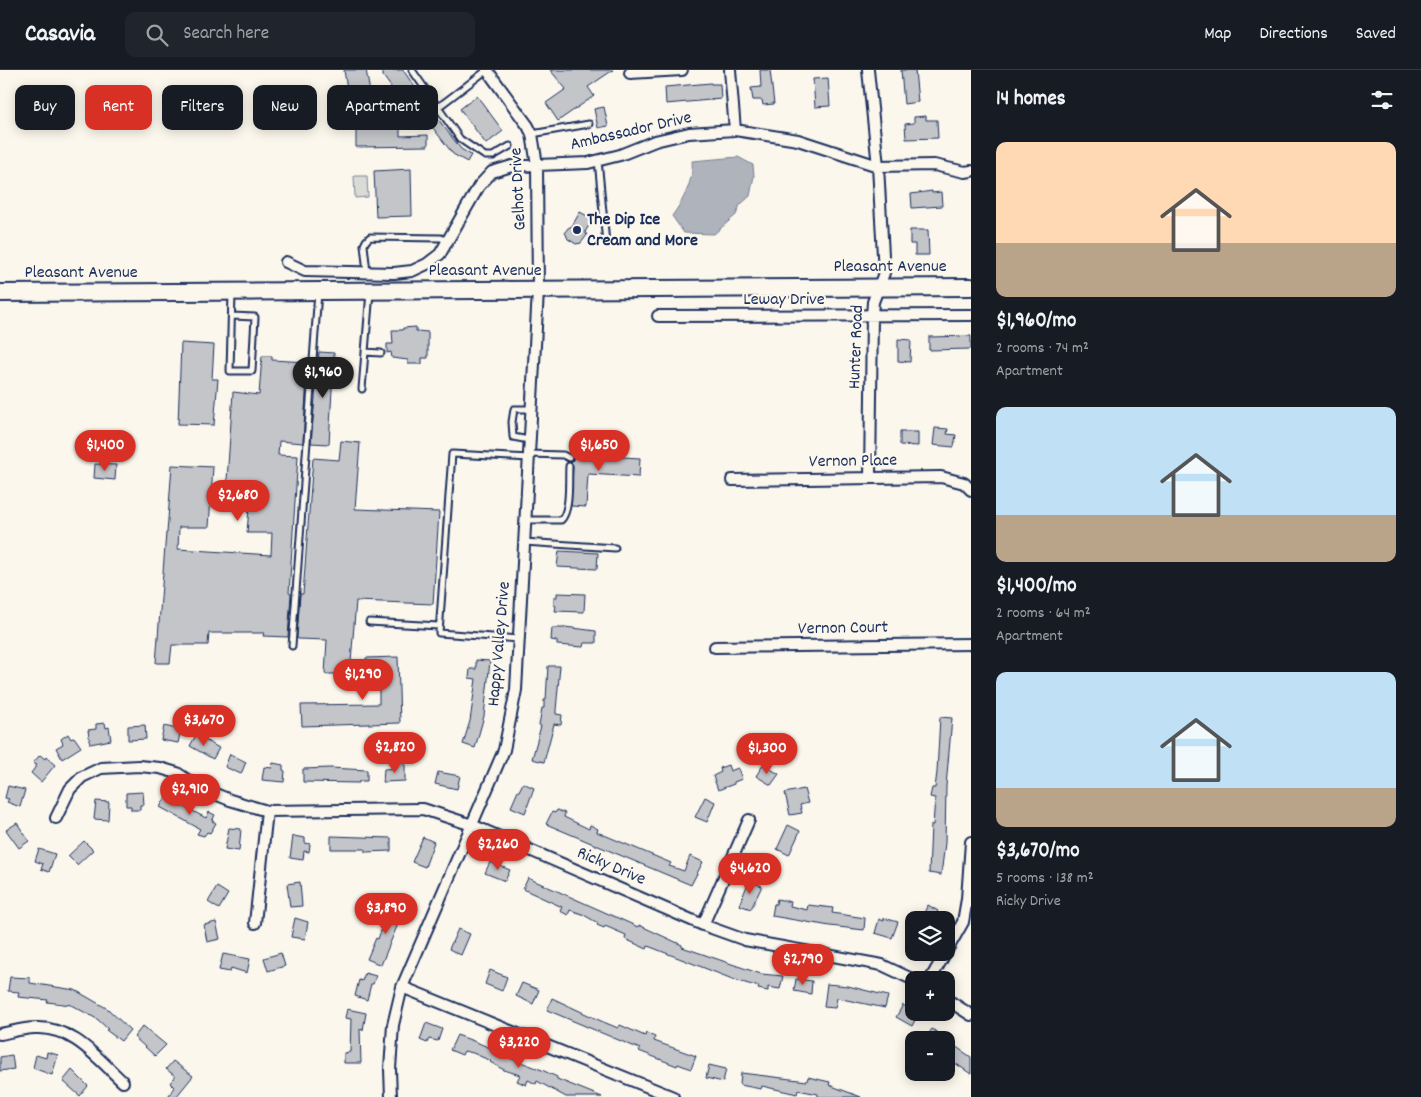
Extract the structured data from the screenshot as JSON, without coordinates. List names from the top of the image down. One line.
{"streets":{"main road":["Pleasant Avenue"],"street":["Ambassador Drive","Gelhot Drive","Leway Drive","Hunter Road","Vernon Place","Vernon Court","Happy Valley Drive","Ricky Drive"]},"crossings":[["Ambassador Drive","Gelhot Drive"],["Ambassador Drive","Hunter Road"],["Gelhot Drive","Pleasant Avenue"],["Gelhot Drive","Happy Valley Drive"],["Pleasant Avenue","Hunter Road"],["Pleasant Avenue","Happy Valley Drive"],["Leway Drive","Hunter Road"],["Hunter Road","Vernon Place"],["Happy Valley Drive","Ricky Drive"]],"places":["The Dip Ice Cream and More"],"page":{"header":"Casavia","search":"Search here","nav":["Map","Directions","Saved"],"heading":"14 homes","chip":["Buy","Rent","Filters","New","Apartment"],"list":[{"name":"$1,960/mo","note":"2 rooms · 74 m² · Apartment"},{"name":"$1,400/mo","note":"2 rooms · 64 m² · Apartment"},{"name":"$3,670/mo","note":"5 rooms · 138 m² · Ricky Drive"}],"price":["$1,960","$1,400","$1,650","$2,680","$1,290","$3,670","$2,820","$1,300","$2,910","$2,260","$4,620","$3,890","$2,790","$3,220"],"map_buttons":["+","−"]}}
